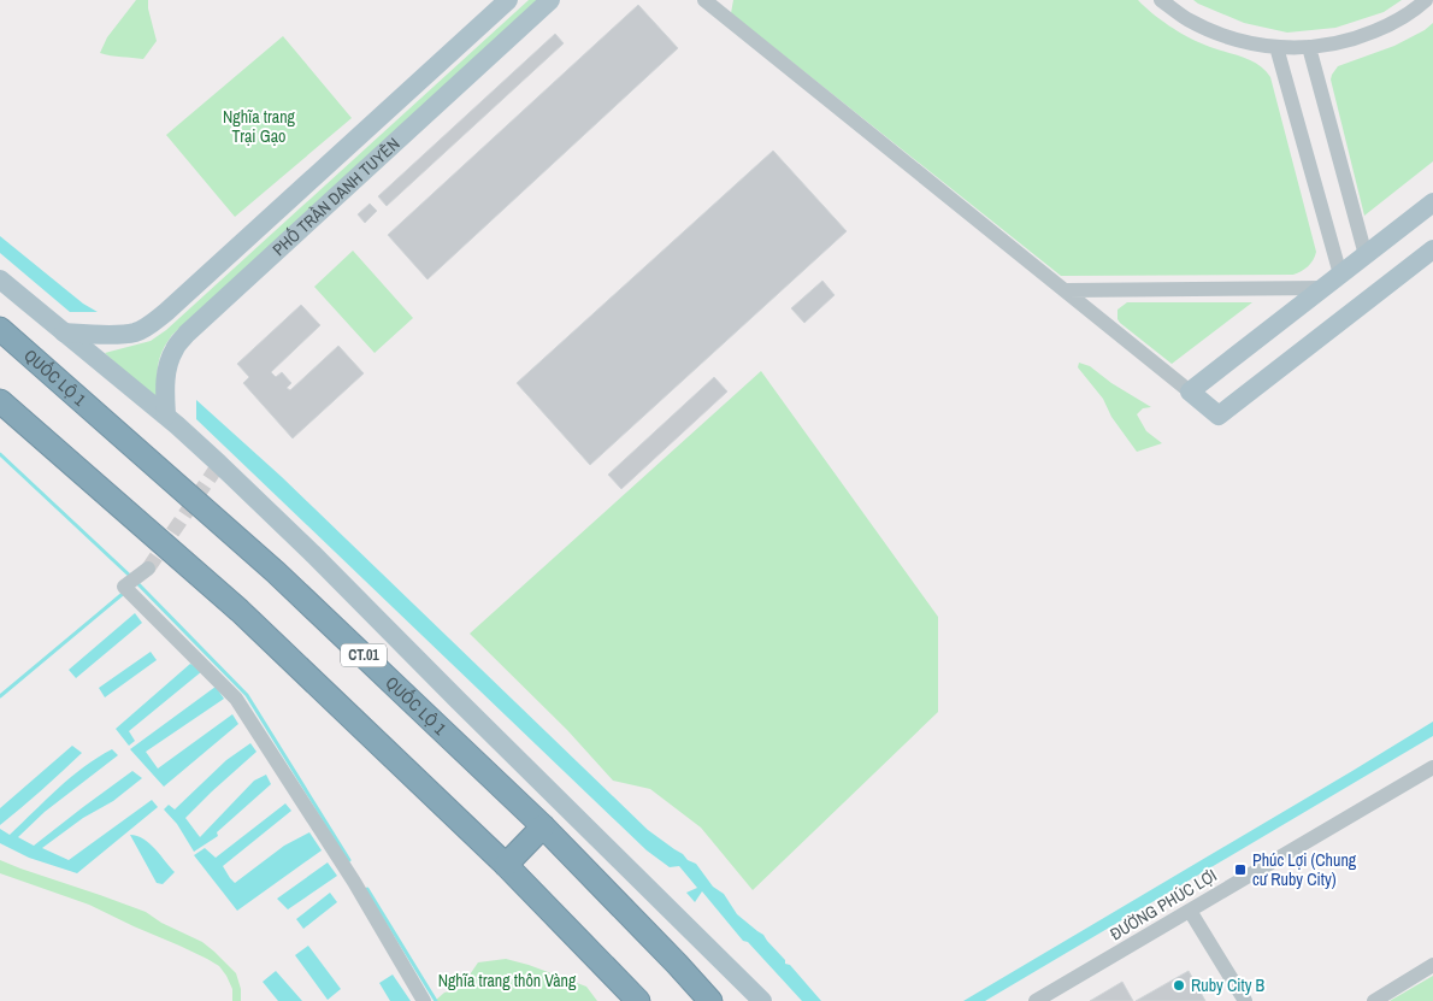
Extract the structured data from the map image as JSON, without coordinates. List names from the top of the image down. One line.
{"streets":{"highway":["QUỐC LỘ 1","CT.01"],"main road":["PHỐ TRẦN DANH TUYÊN"],"street":["ĐƯỜNG PHÚC LỢI"]},"parks":["Nghĩa trang Trại Gạo","Nghĩa trang thôn Vàng"],"places":{"transit":["Phúc Lợi (Chung cư Ruby City)"],"other":["Ruby City B"]}}
